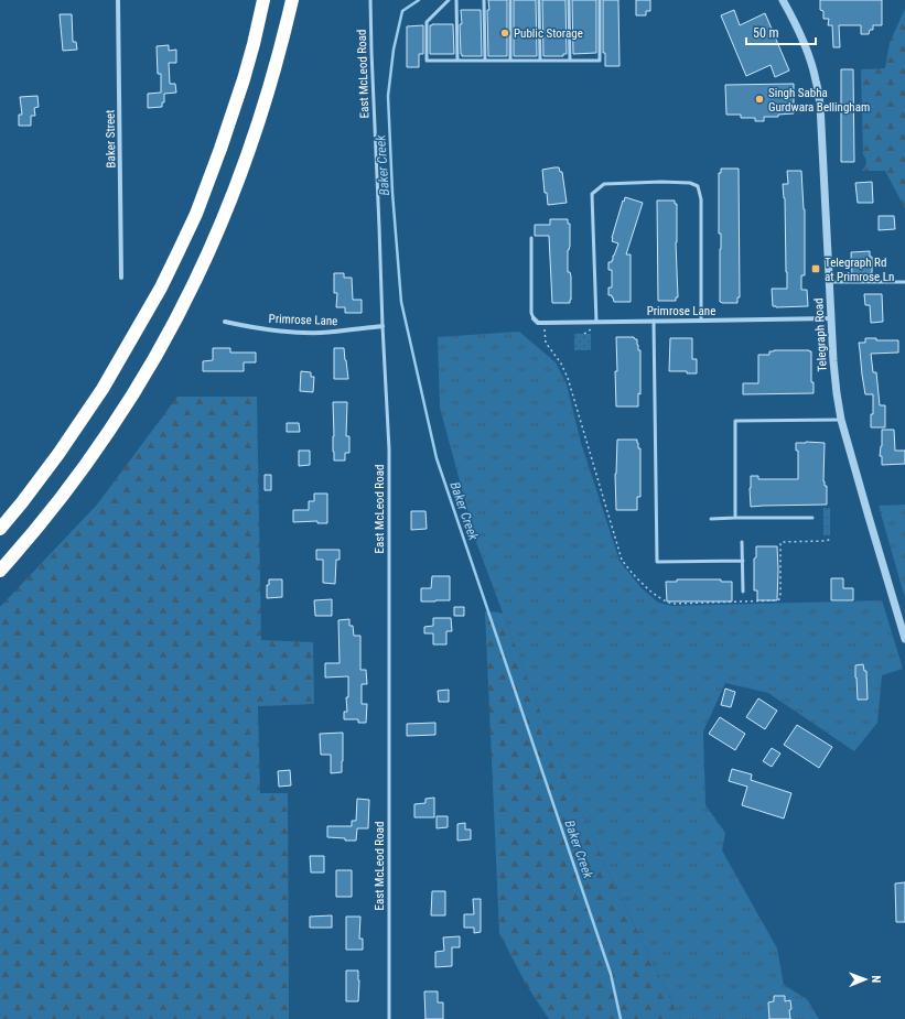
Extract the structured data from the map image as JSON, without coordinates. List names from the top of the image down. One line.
{"streets":{"street":["Baker Street","Primrose Lane","Telegraph Road"],"lane":["East McLeod Road"]},"crossings":[["East McLeod Road","Primrose Lane"],["Primrose Lane","Telegraph Road"]],"water":["Baker Creek"],"places":{"other":["Public Storage","Singh Sabha Gurdwara Bellingham"],"transit":["Telegraph Rd at Primrose Ln"]},"scale_bar":"50 m","north":"right"}
